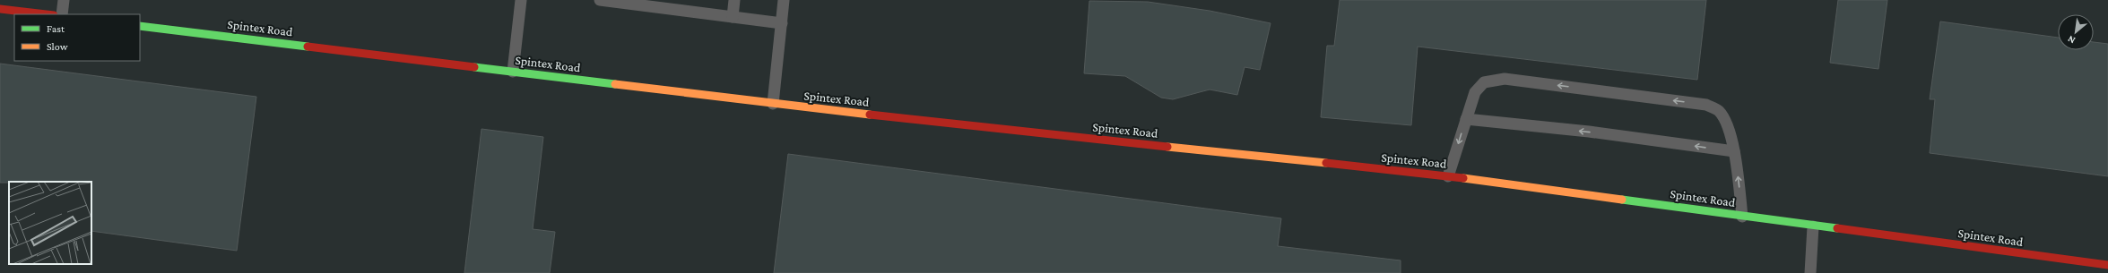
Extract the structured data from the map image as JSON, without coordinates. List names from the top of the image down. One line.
{"streets":{"main road":["Spintex Road"]},"legend":["Fast","Slow"],"north":"bottom left"}
